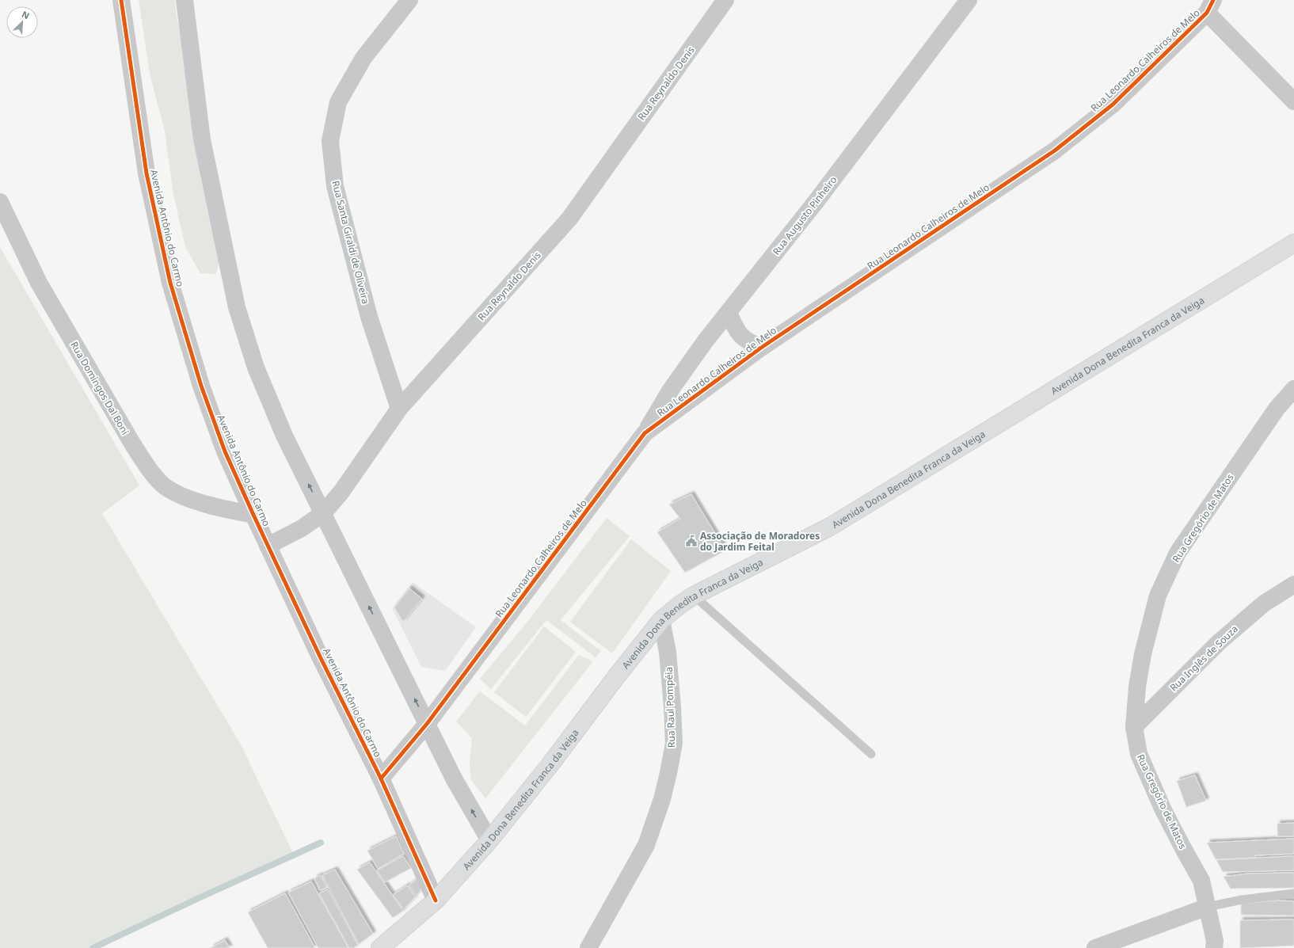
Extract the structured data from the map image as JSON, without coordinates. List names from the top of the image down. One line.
{"streets":{"main road":["Avenida Dona Benedita Franca da Veiga"],"street":["Rua Leonardo Calheiros de Melo","Rua Reynaldo Denis","Rua Augusto Pinheiro","Avenida Antônio do Carmo","Rua Santa Giraldi de Oliveira","Rua Domingos Dal Boni","Rua Gregório de Matos","Rua Inglês de Souza","Rua Raul Pompéia"]},"crossings":[["Rua Leonardo Calheiros de Melo","Rua Augusto Pinheiro"],["Rua Leonardo Calheiros de Melo","Avenida Antônio do Carmo"],["Rua Reynaldo Denis","Avenida Antônio do Carmo"],["Rua Reynaldo Denis","Rua Santa Giraldi de Oliveira"],["Avenida Antônio do Carmo","Avenida Dona Benedita Franca da Veiga"],["Avenida Antônio do Carmo","Rua Domingos Dal Boni"],["Avenida Dona Benedita Franca da Veiga","Rua Raul Pompéia"],["Rua Gregório de Matos","Rua Inglês de Souza"]],"places":{"public building":["Associação de Moradores do Jardim Feital"]},"north":"top right"}
